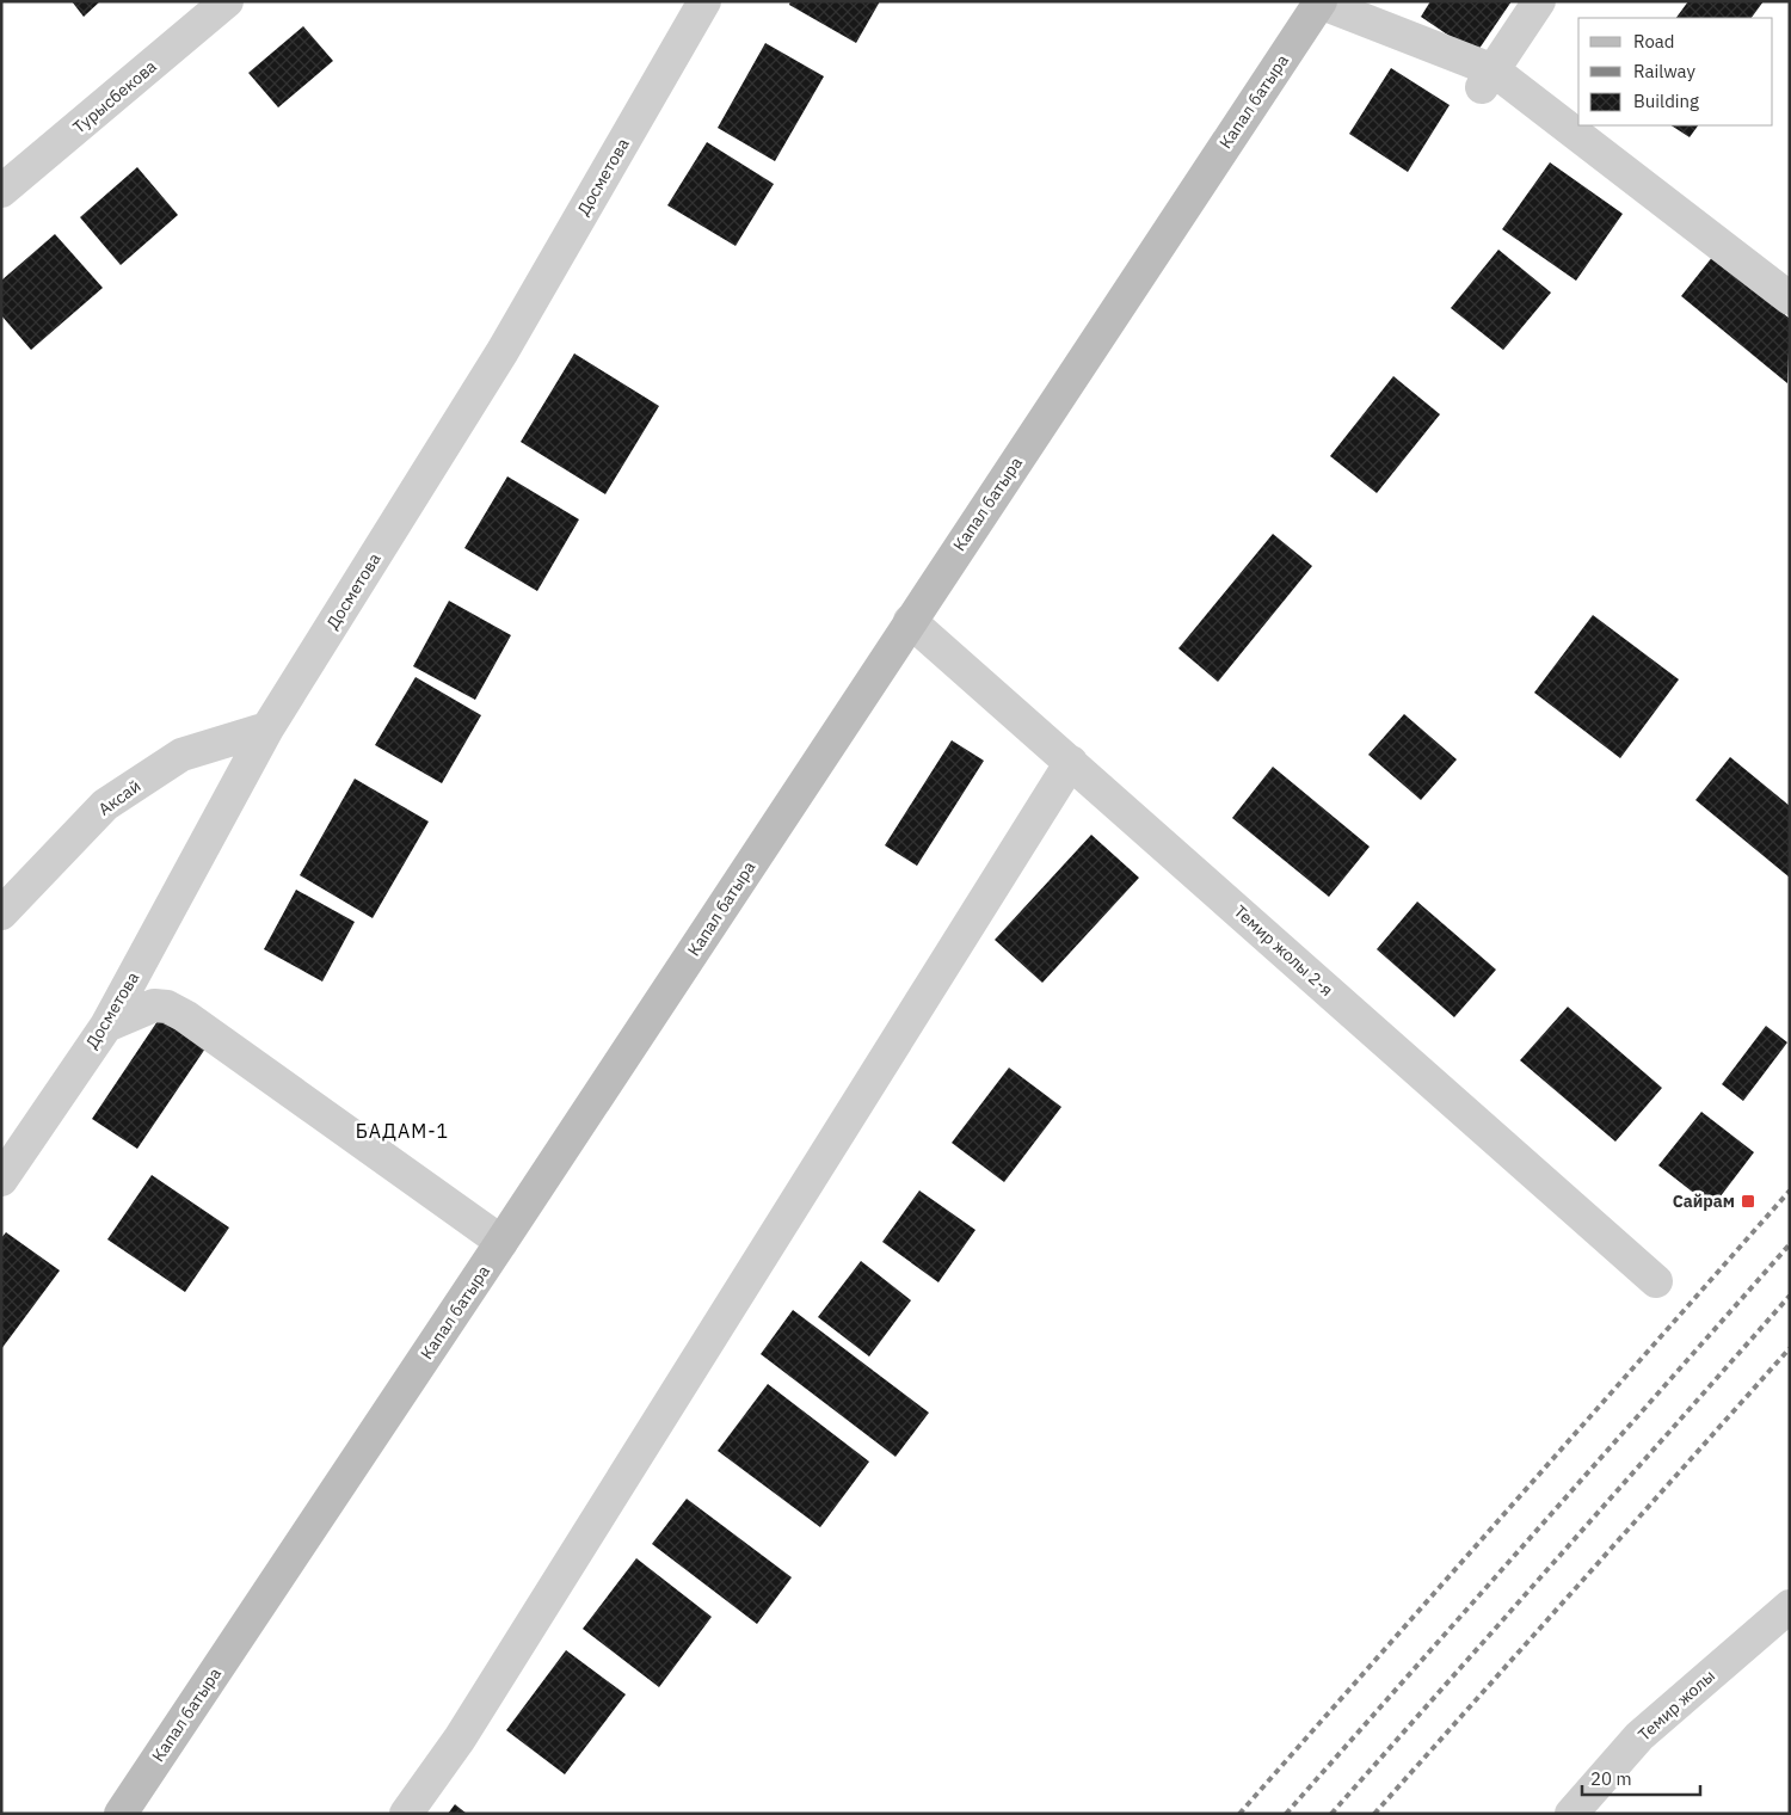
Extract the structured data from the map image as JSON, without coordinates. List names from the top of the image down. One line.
{"streets":{"main road":["Капал батыра"],"street":["Турысбекова","Досметова","Аксай","Темир жолы 2-я","Темир жолы"]},"crossings":[["Капал батыра","Темир жолы 2-я"],["Досметова","Аксай"]],"districts":["БАДАМ-1"],"places":{"transit":["Сайрам"]},"legend":["Road","Railway","Building"],"scale_bar":"20 m"}
